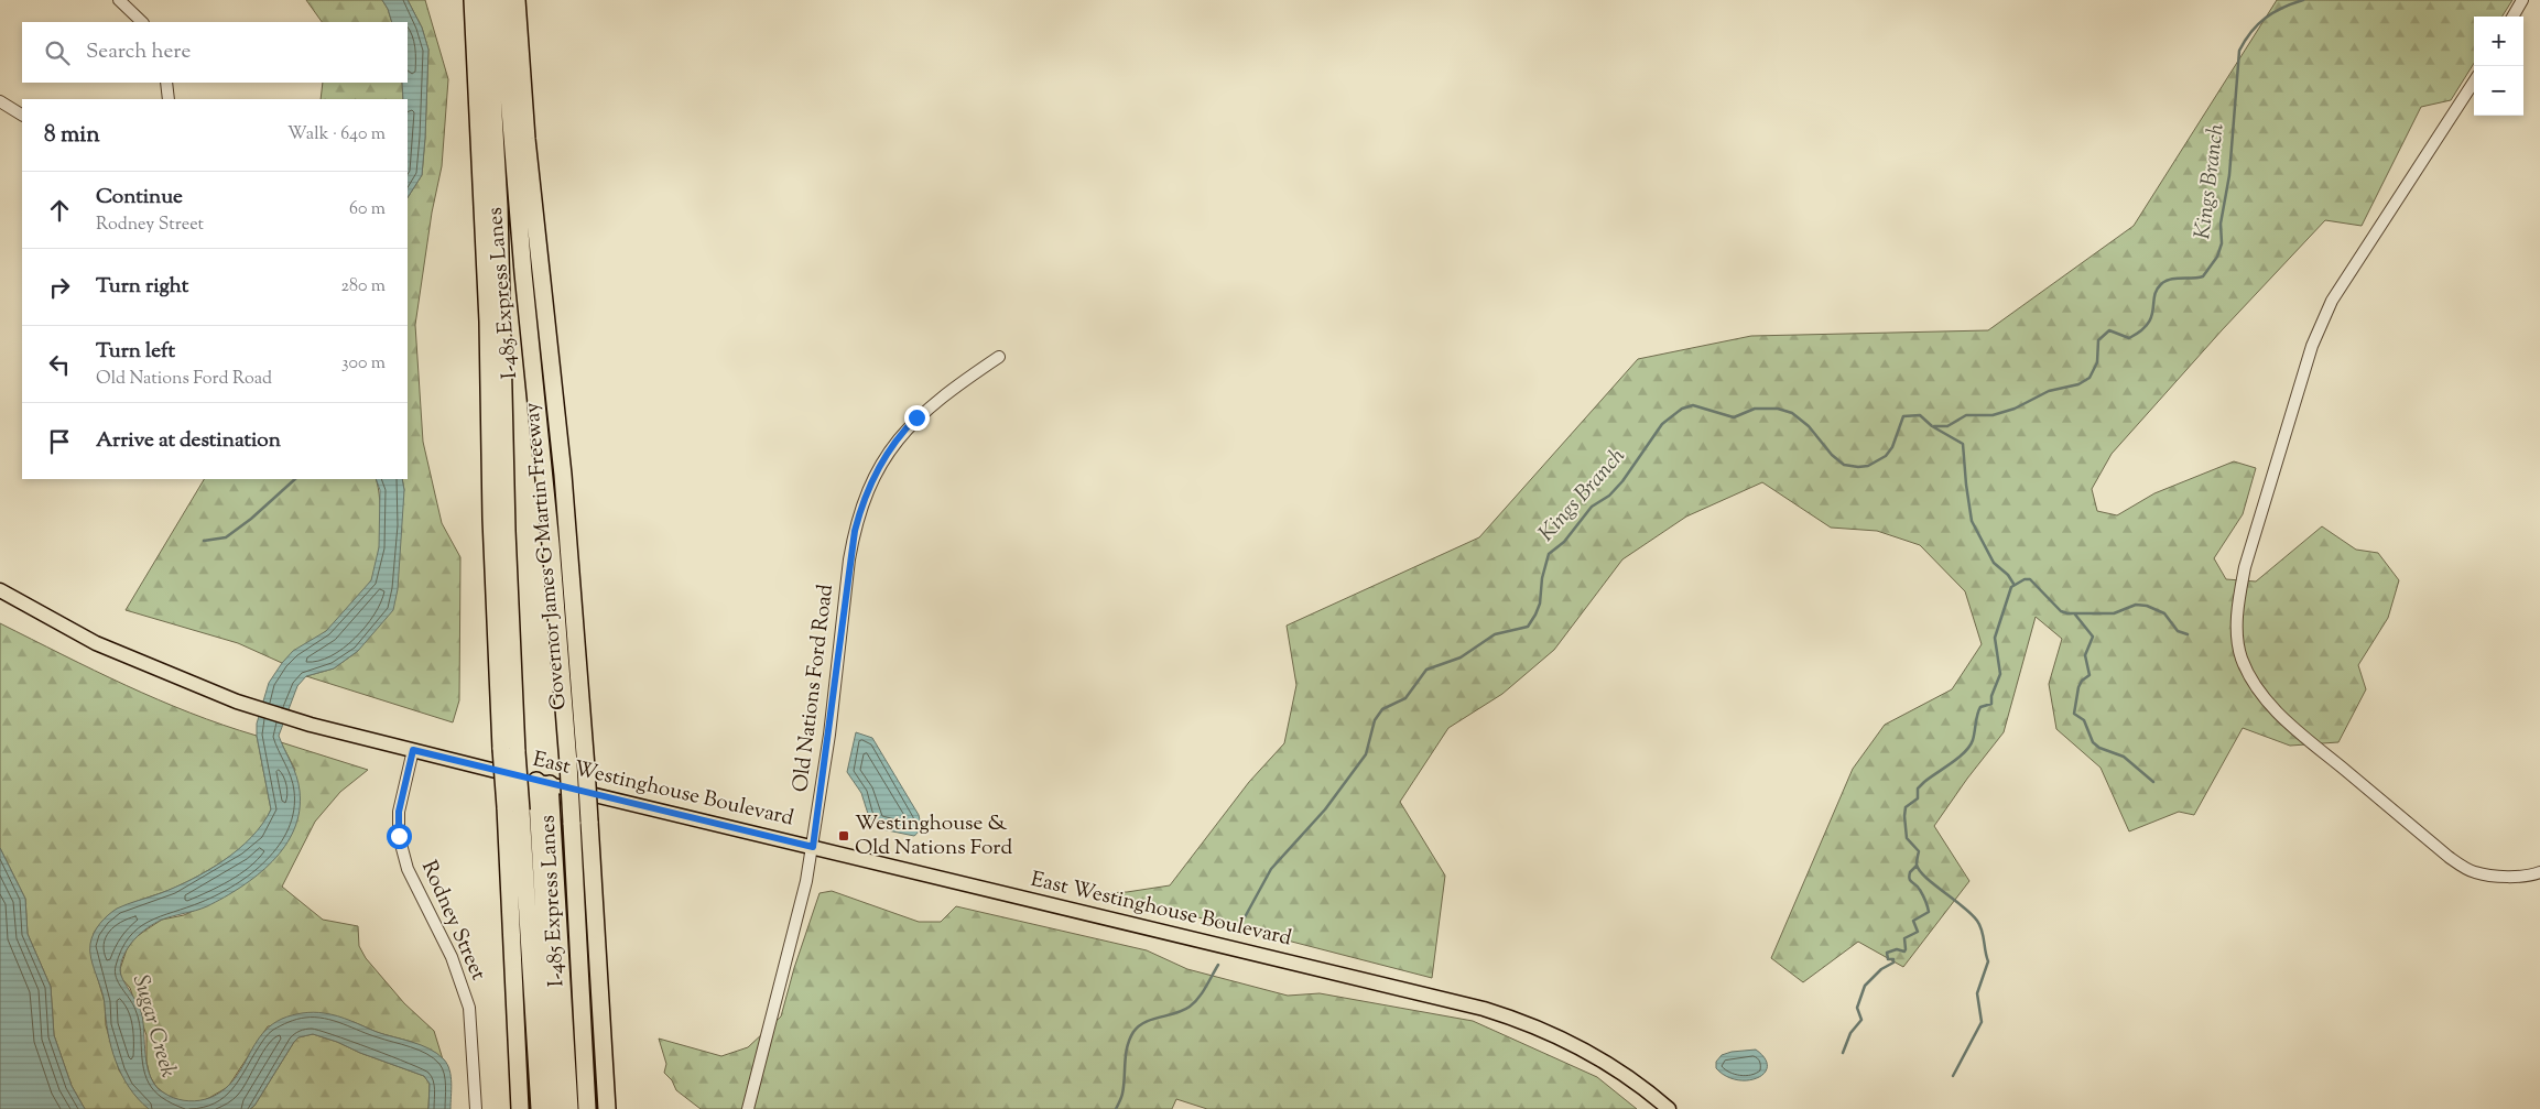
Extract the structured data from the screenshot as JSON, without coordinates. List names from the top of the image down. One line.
{"streets":{"highway":["I-485 Express Lanes","Governor James G Martin Freeway"],"main road":["East Westinghouse Boulevard"],"street":["Old Nations Ford Road","Rodney Street"]},"crossings":[["I-485 Express Lanes","Governor James G Martin Freeway"],["Old Nations Ford Road","East Westinghouse Boulevard"],["East Westinghouse Boulevard","Rodney Street"]],"water":["Kings Branch","Sugar Creek"],"places":{"transit":["Westinghouse & Old Nations Ford"]},"page":{"map_buttons":["+","−"],"search":"Search here","heading":["8 min","Walk · 640 m"],"list":[["Continue","Rodney Street","60 m"],["Turn right","280 m"],["Turn left","Old Nations Ford Road","300 m"],"Arrive at destination"]}}
